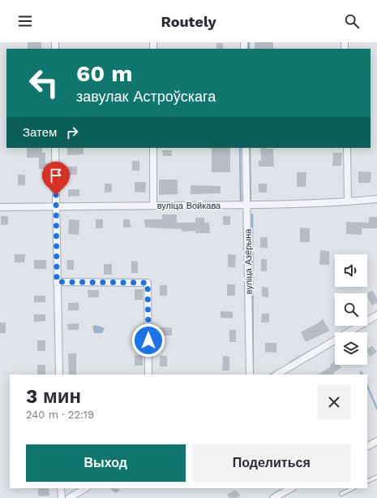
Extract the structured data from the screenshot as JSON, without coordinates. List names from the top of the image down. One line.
{"streets":{"street":["вуліца Войкава","вуліца Азёрына"]},"crossings":[["вуліца Войкава","вуліца Азёрына"]],"page":{"header":"Routely","turn":["60 m","завулак Астроўскага"],"then":"Затем","heading":["3 мин","240 m · 22:19"],"buttons":["Выход","Поделиться"]}}
